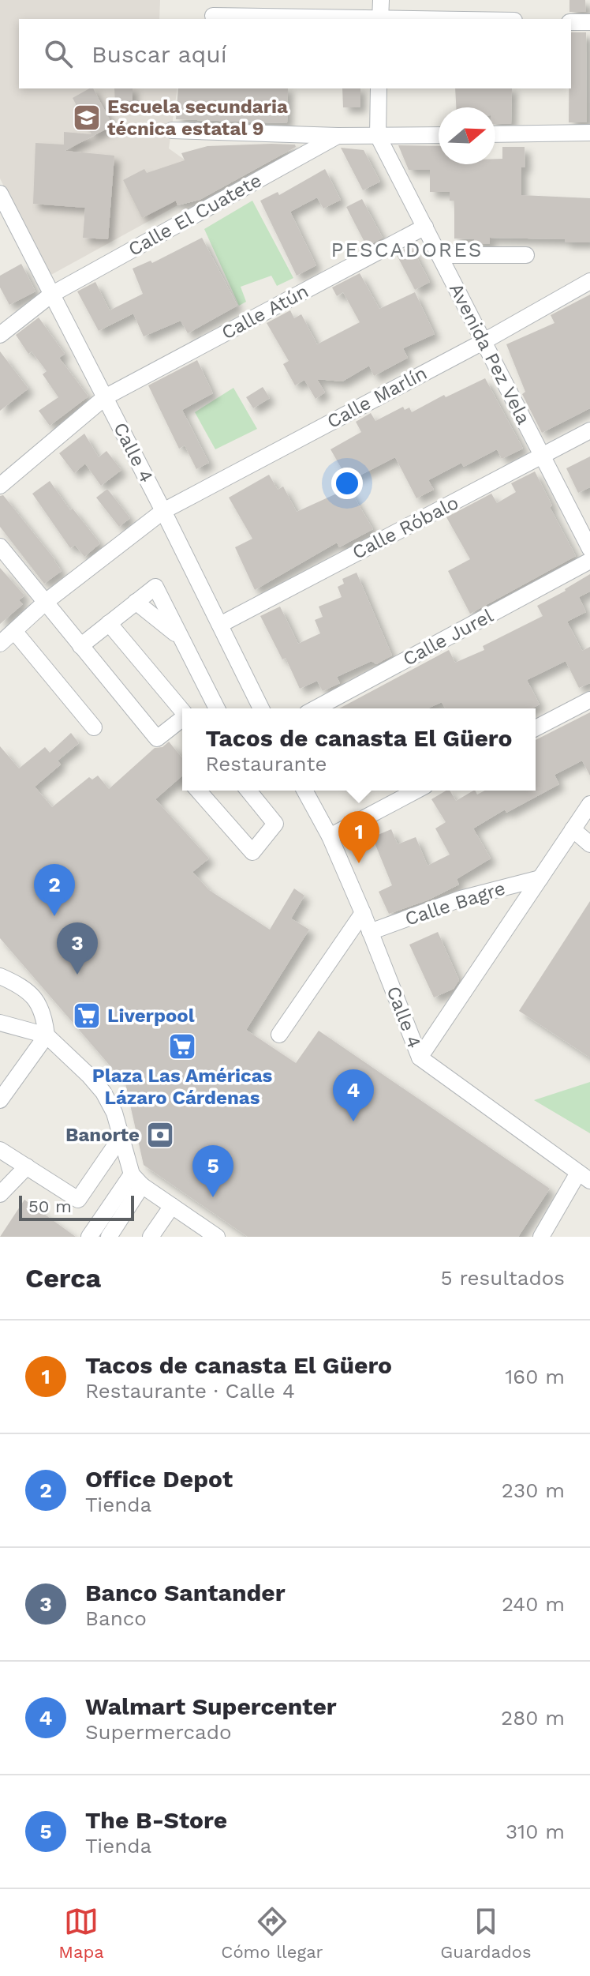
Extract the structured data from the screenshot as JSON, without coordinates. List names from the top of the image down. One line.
{"streets":{"street":["Calle El Cuatete","Calle Atún","Avenida Pez Vela","Calle Marlín","Calle 4","Calle Róbalo","Calle Jurel","Calle Bagre"]},"crossings":[["Calle El Cuatete","Calle 4"],["Calle Atún","Avenida Pez Vela"],["Calle Atún","Calle 4"],["Avenida Pez Vela","Calle Marlín"],["Avenida Pez Vela","Calle Róbalo"],["Calle Marlín","Calle 4"],["Calle 4","Calle Róbalo"],["Calle 4","Calle Bagre"]],"districts":["PESCADORES"],"places":{"school or university":["Escuela secundaria técnica estatal 9"],"supermarket":["Liverpool","Plaza Las Américas Lázaro Cárdenas"],"bank":["Banorte"]},"scale_bar":"50 m","north":"right","page":{"search":"Buscar aquí","popup":["Tacos de canasta El Güero","Restaurante"],"pins":["1","2","3","4","5"],"scale":"50 m","heading":["Cerca","5 resultados"],"list":[{"mark":"1","name":"Tacos de canasta El Güero","note":"Restaurante · Calle 4","value":"160 m"},{"mark":"2","name":"Office Depot","note":"Tienda","value":"230 m"},{"mark":"3","name":"Banco Santander","note":"Banco","value":"240 m"},{"mark":"4","name":"Walmart Supercenter","note":"Supermercado","value":"280 m"},{"mark":"5","name":"The B-Store","note":"Tienda","value":"310 m"}],"nav":["Mapa","Cómo llegar","Guardados"]}}
